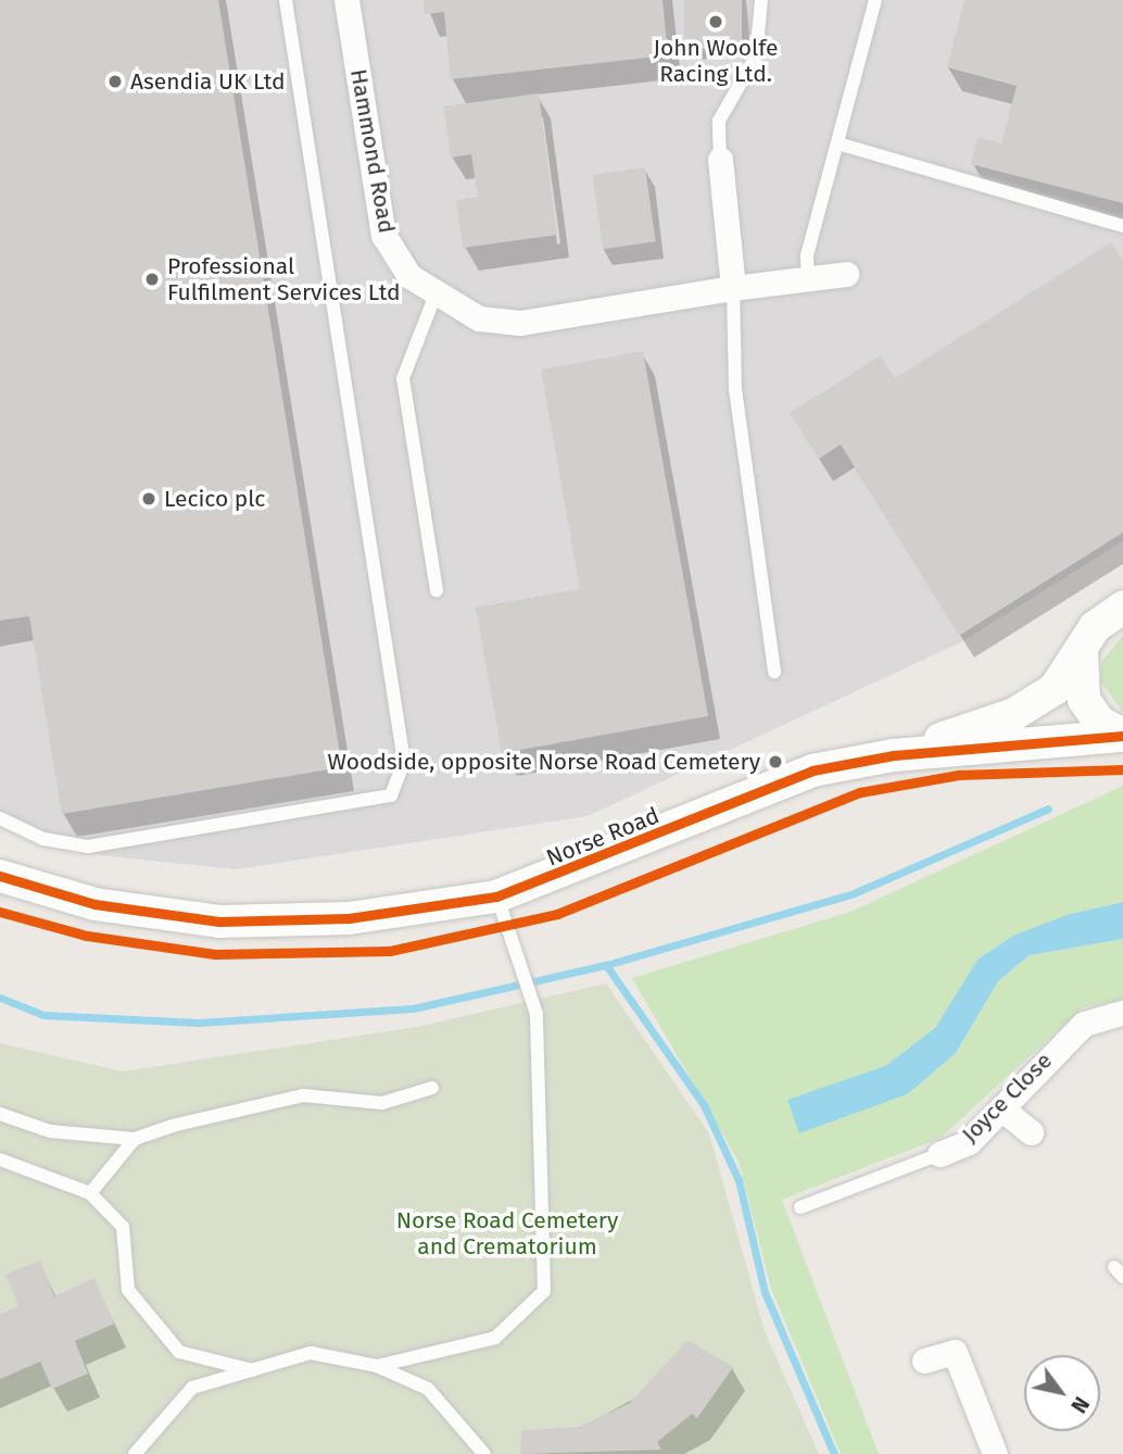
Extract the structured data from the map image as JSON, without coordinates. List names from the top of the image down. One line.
{"streets":{"street":["Hammond Road","Norse Road","Joyce Close"]},"parks":["Norse Road Cemetery and Crematorium"],"places":["John Woolfe Racing Ltd.","Asendia UK Ltd","Professional Fulfilment Services Ltd","Lecico plc","Woodside, opposite Norse Road Cemetery"],"north":"bottom right"}
